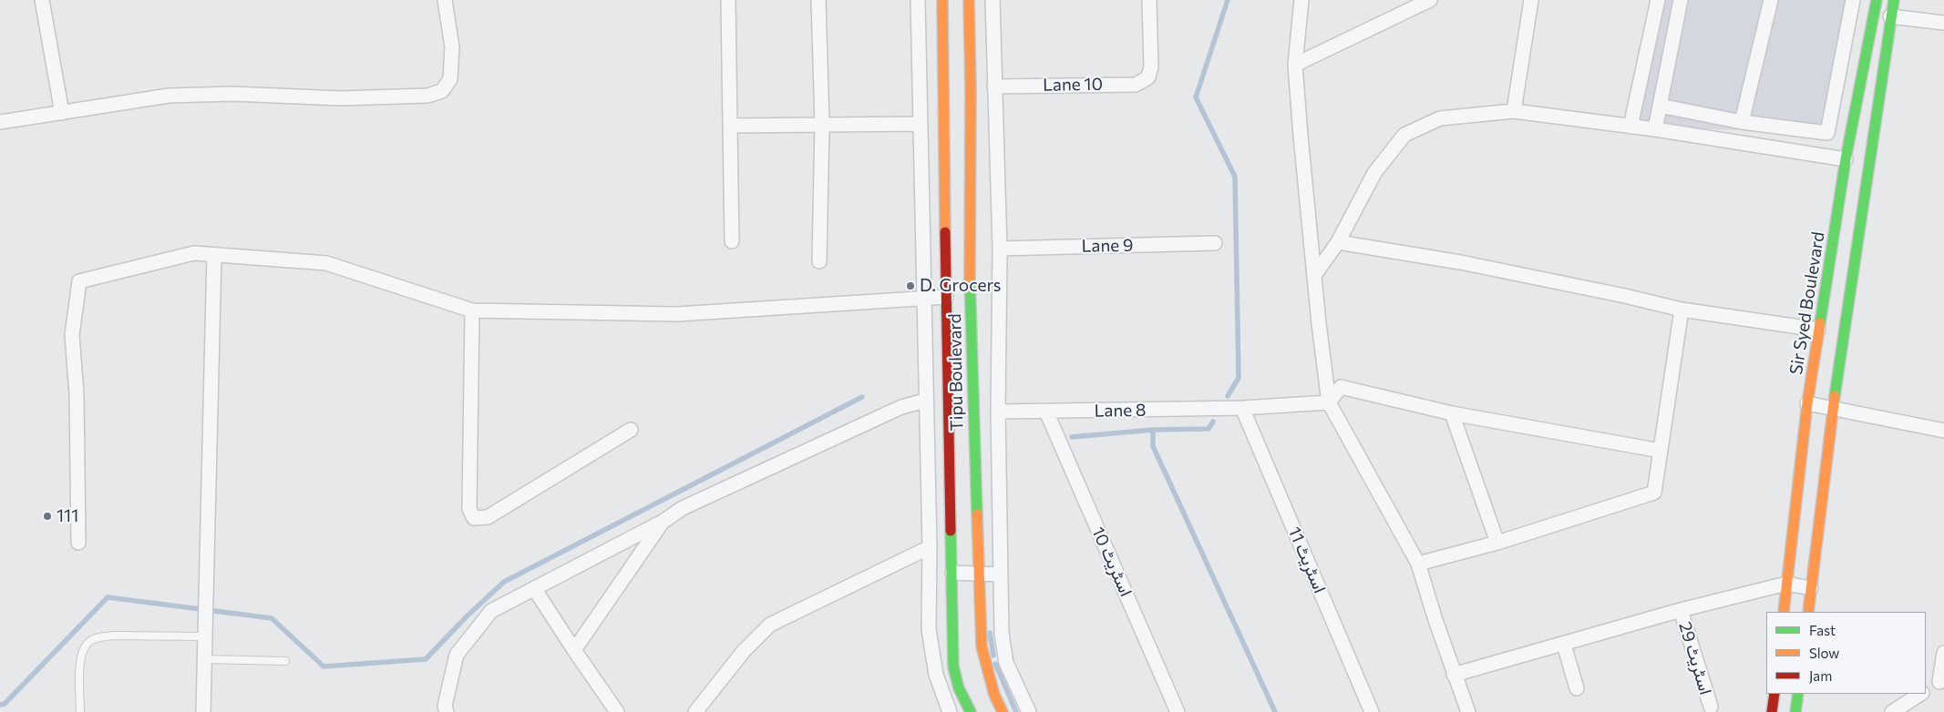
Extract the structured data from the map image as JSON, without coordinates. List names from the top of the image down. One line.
{"streets":{"street":["Lane 10","Lane 9","Sir Syed Boulevard","Tipu Boulevard","Lane 8","اسٹریٹ 11","اسٹریٹ 10","اسٹریٹ 29"]},"crossings":[["Lane 8","اسٹریٹ 11"],["Lane 8","اسٹریٹ 10"]],"places":["D. Grocers","111"],"legend":["Fast","Slow","Jam"]}
